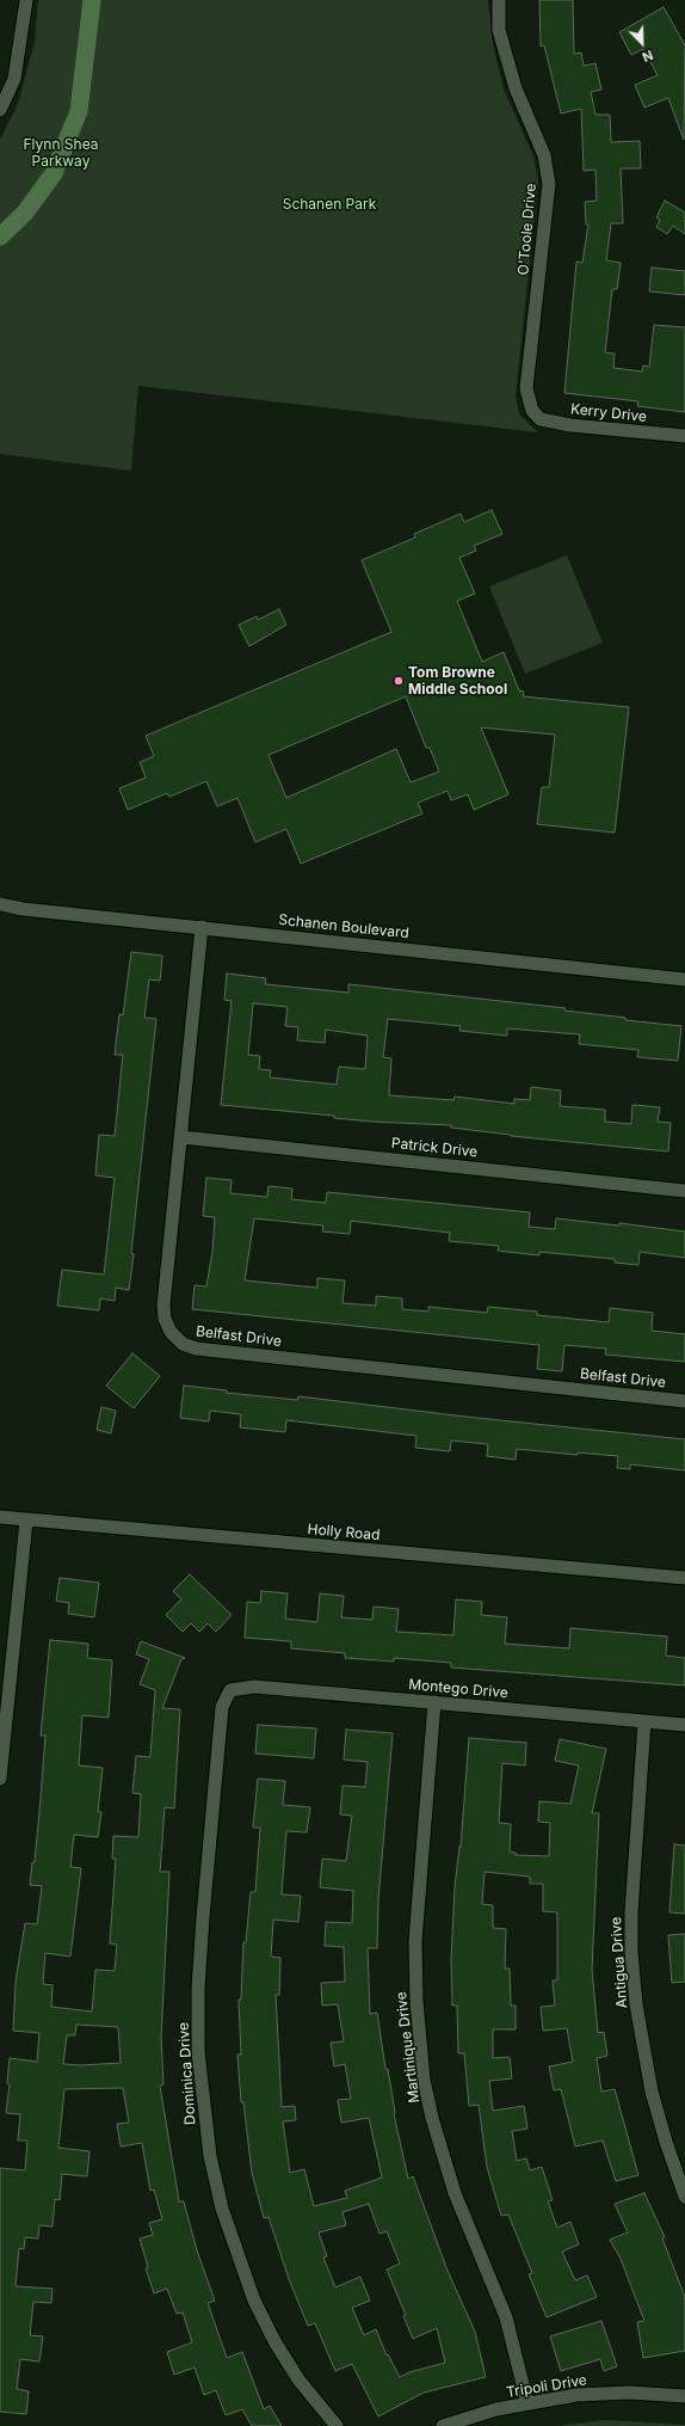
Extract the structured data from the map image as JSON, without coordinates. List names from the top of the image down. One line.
{"streets":{"street":["O'Toole Drive","Kerry Drive","Schanen Boulevard","Patrick Drive","Belfast Drive","Holly Road","Montego Drive","Antigua Drive","Martinique Drive","Dominica Drive","Tripoli Drive"]},"crossings":[["O'Toole Drive","Kerry Drive"],["Schanen Boulevard","Belfast Drive"],["Patrick Drive","Belfast Drive"],["Montego Drive","Antigua Drive"],["Montego Drive","Martinique Drive"],["Montego Drive","Dominica Drive"],["Martinique Drive","Tripoli Drive"]],"parks":["Flynn Shea Parkway","Schanen Park"],"places":["Tom Browne Middle School"],"north":"bottom right"}
